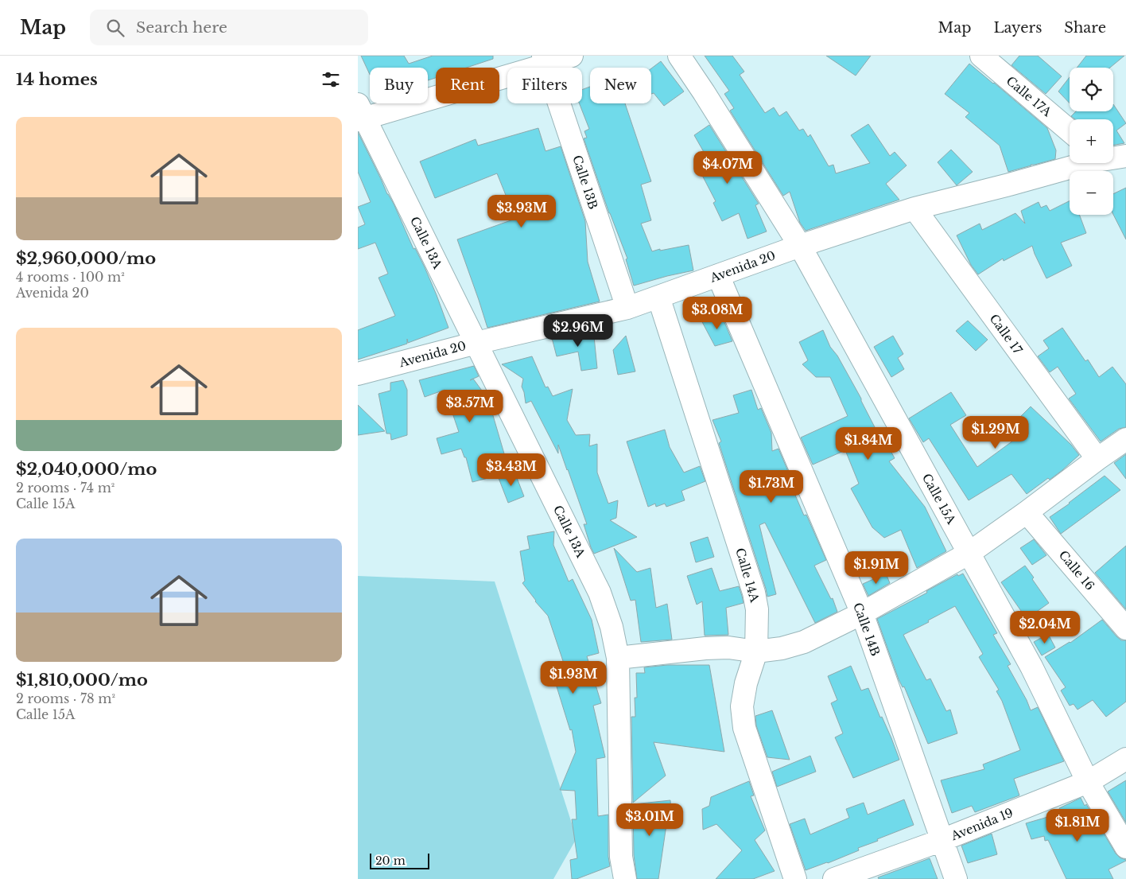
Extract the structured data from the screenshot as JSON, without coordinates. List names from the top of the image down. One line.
{"streets":{"street":["Calle 17A","Calle 13B","Calle 13A","Avenida 20","Calle 17","Calle 15A","Calle 16","Calle 14A","Calle 14B","Avenida 19"]},"crossings":[["Calle 13B","Avenida 20"],["Calle 13A","Avenida 20"],["Avenida 20","Calle 17"],["Avenida 20","Calle 15A"],["Avenida 20","Calle 14A"],["Avenida 20","Calle 14B"],["Calle 15A","Avenida 19"],["Calle 14B","Avenida 19"]],"scale_bar":"20 m","page":{"header":"Map","search":"Search here","nav":["Map","Layers","Share"],"heading":"14 homes","map_buttons":["+","−"],"chip":["Buy","Rent","Filters","New"],"list":[{"name":"$2,960,000/mo","note":"4 rooms · 100 m² · Avenida 20"},{"name":"$2,040,000/mo","note":"2 rooms · 74 m² · Calle 15A"},{"name":"$1,810,000/mo","note":"2 rooms · 78 m² · Calle 15A"}],"price":["$4.07M","$3.93M","$3.08M","$2.96M","$3.57M","$1.29M","$1.84M","$3.43M","$1.73M","$1.91M","$2.04M","$1.93M","$3.01M","$1.81M"],"scale":"20 m"}}
